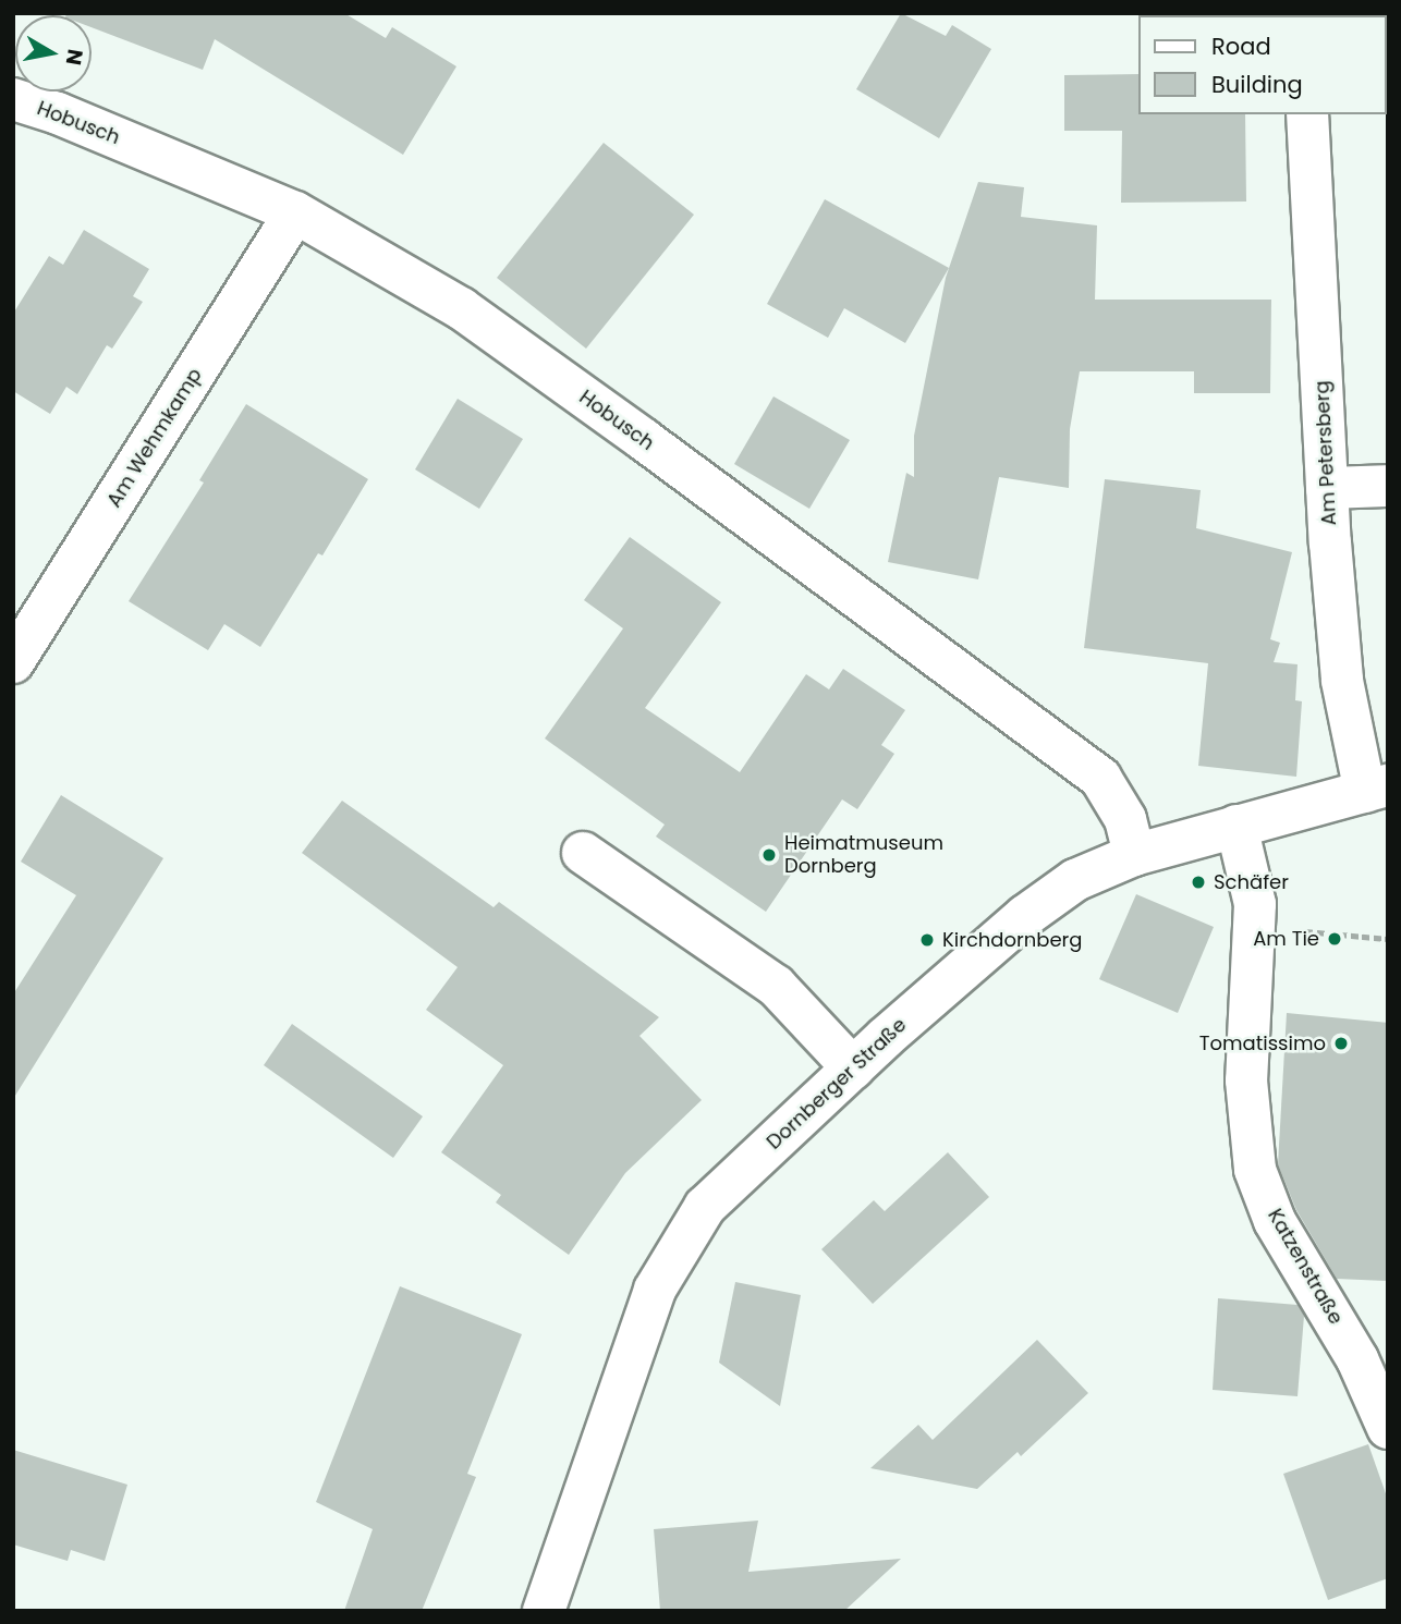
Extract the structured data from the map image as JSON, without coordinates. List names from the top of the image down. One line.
{"streets":{"street":["Hobusch","Am Wehmkamp","Am Petersberg","Dornberger Straße","Katzenstraße"]},"crossings":[["Hobusch","Am Wehmkamp"],["Hobusch","Dornberger Straße"],["Am Petersberg","Dornberger Straße"],["Dornberger Straße","Katzenstraße"]],"places":["Heimatmuseum Dornberg","Schäfer","Am Tie","Kirchdornberg","Tomatissimo"],"legend":["Road","Building"],"north":"right"}
